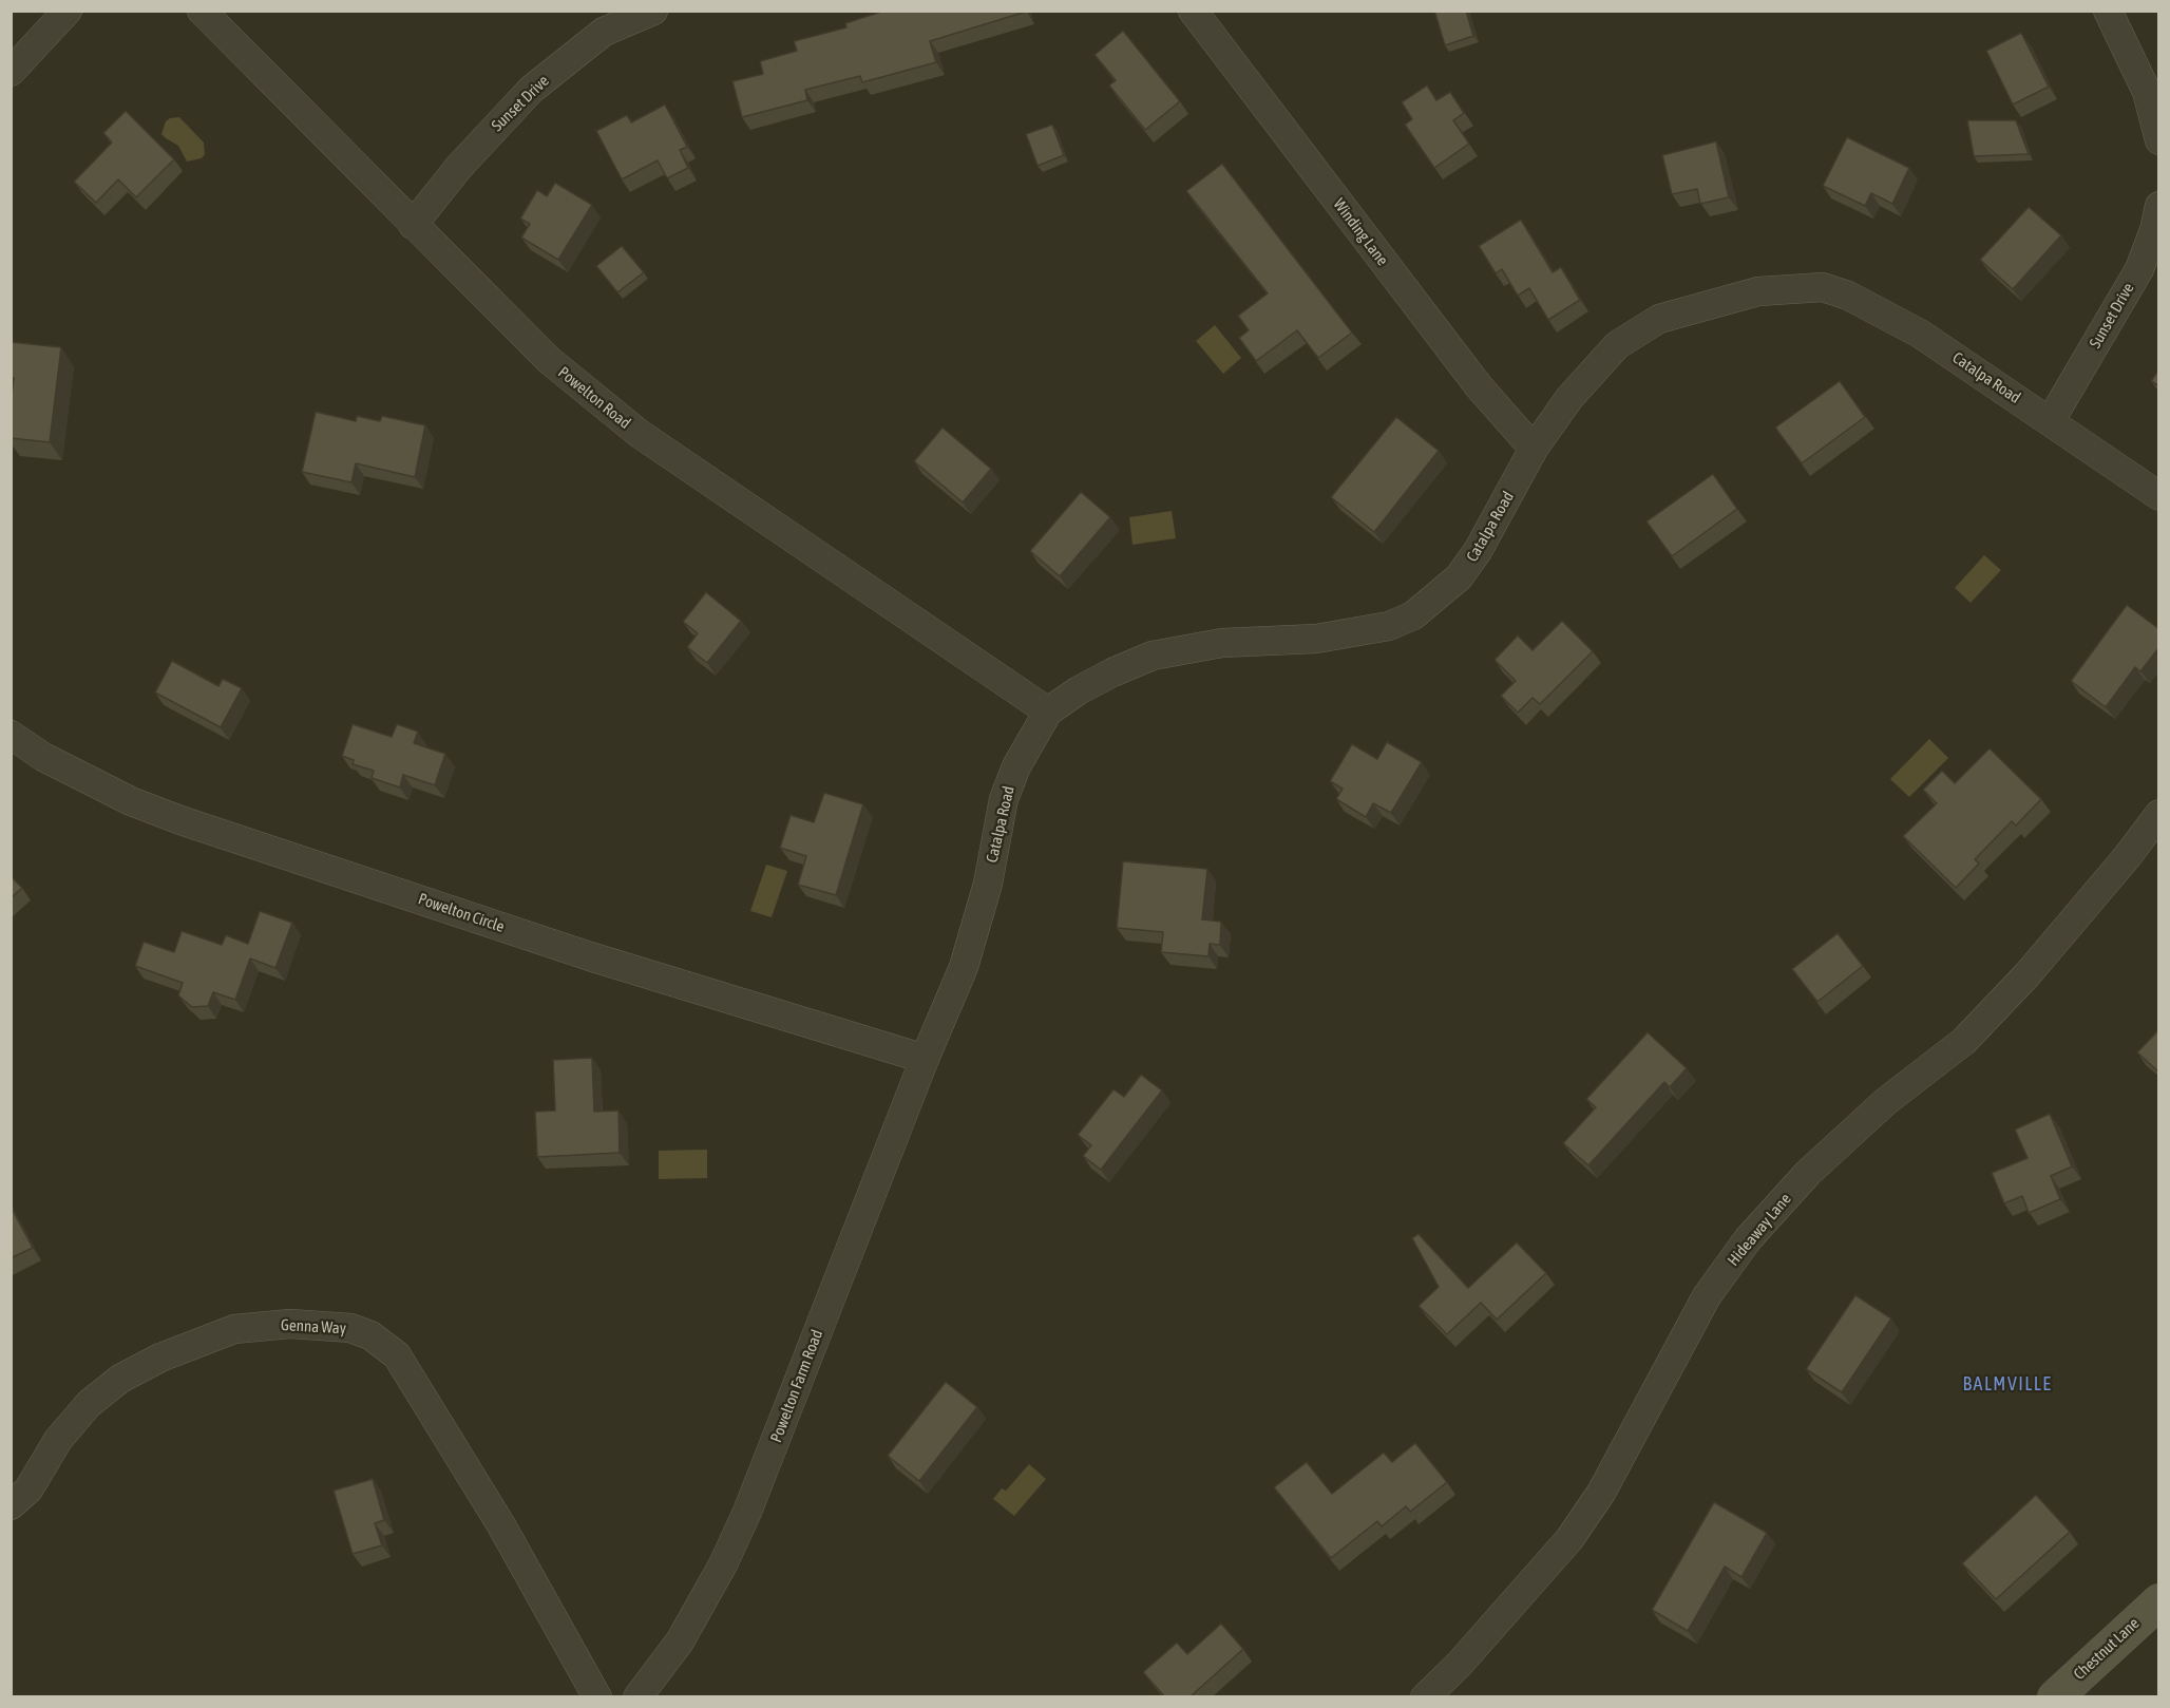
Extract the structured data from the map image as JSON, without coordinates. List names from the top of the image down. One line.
{"streets":{"street":["Sunset Drive","Winding Lane","Catalpa Road","Powelton Road","Powelton Circle","Hideaway Lane","Genna Way","Powelton Farm Road","Chestnut Lane"]},"crossings":[["Sunset Drive","Catalpa Road"],["Sunset Drive","Powelton Road"],["Winding Lane","Catalpa Road"],["Catalpa Road","Powelton Road"],["Catalpa Road","Powelton Circle"],["Catalpa Road","Powelton Farm Road"],["Powelton Circle","Powelton Farm Road"]],"districts":["BALMVILLE"]}
